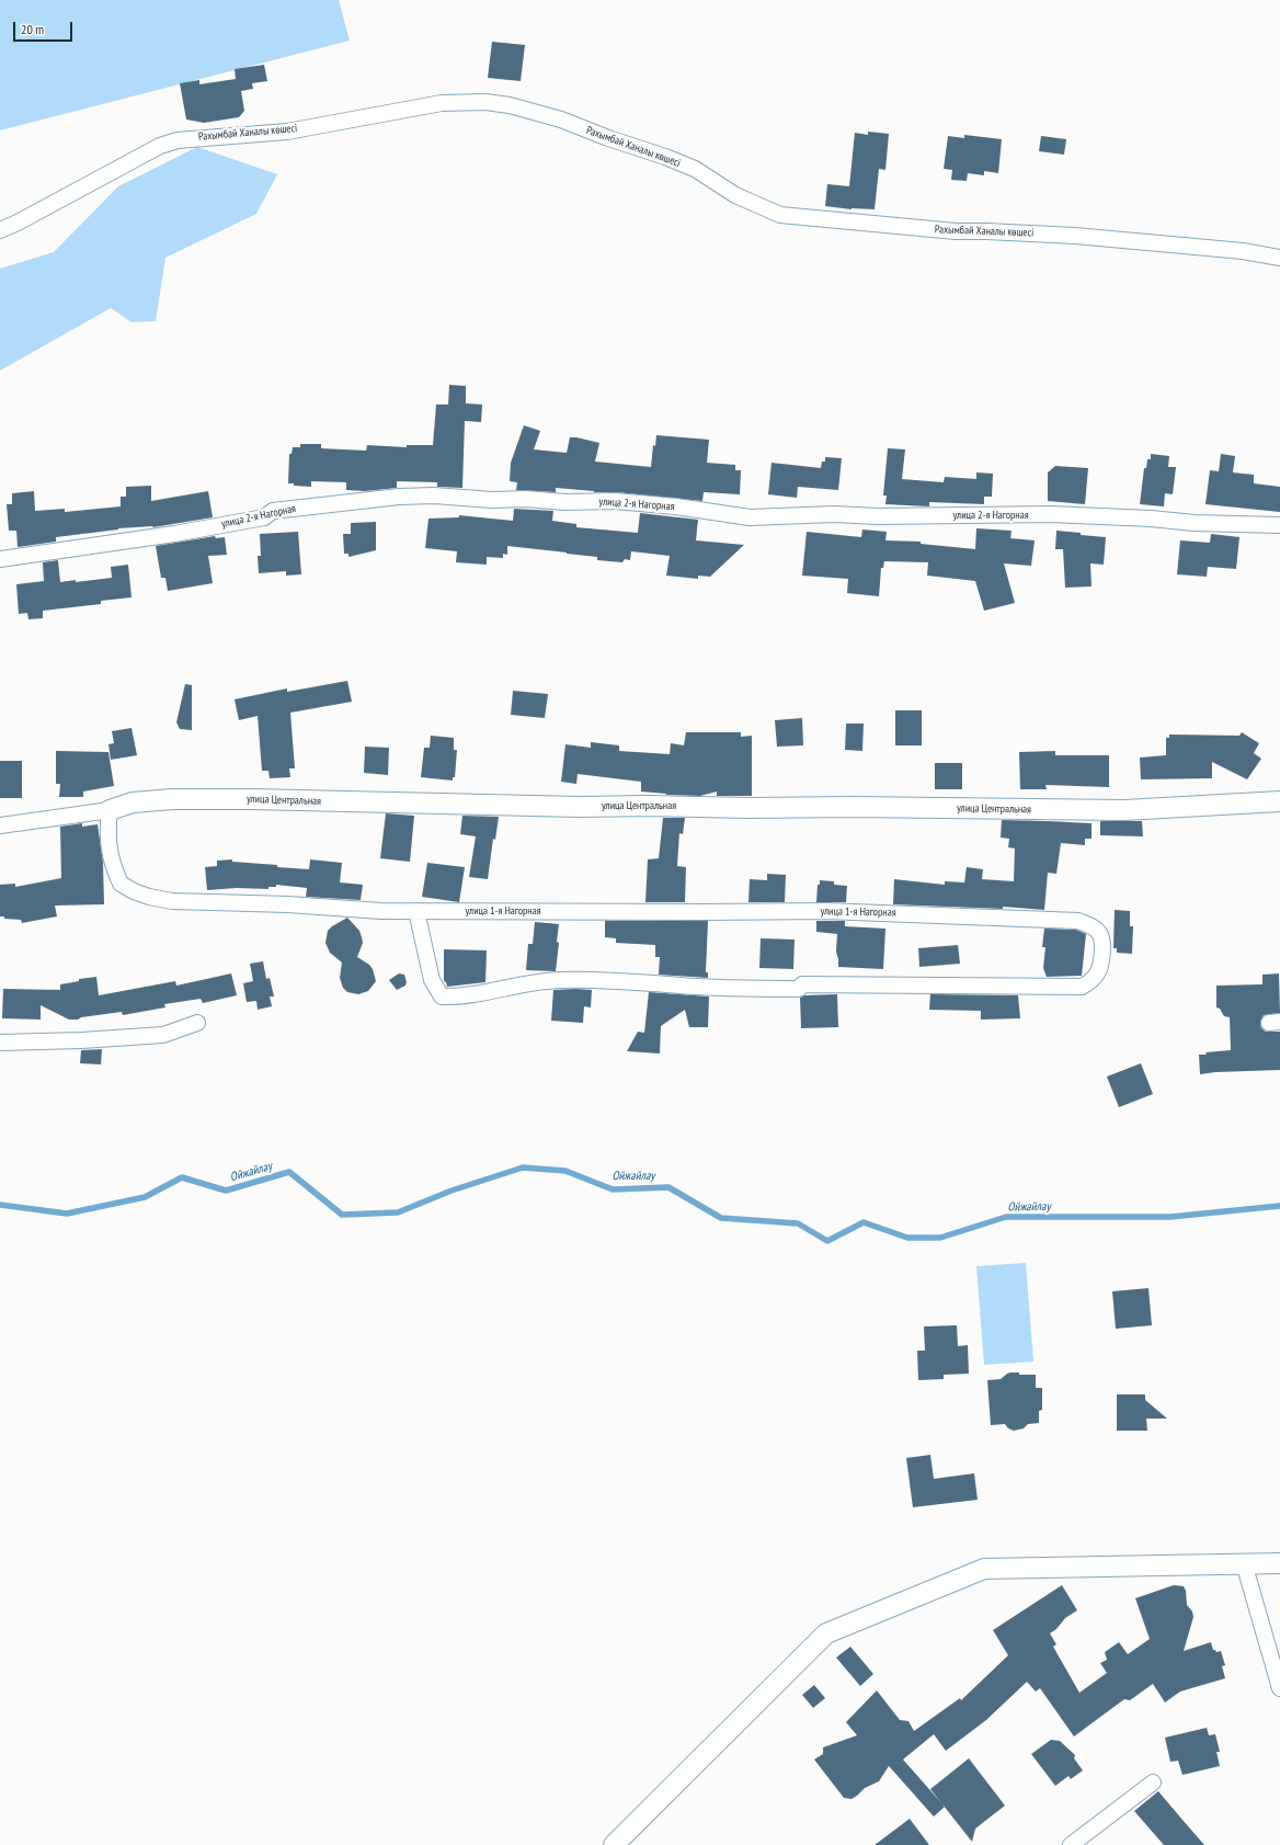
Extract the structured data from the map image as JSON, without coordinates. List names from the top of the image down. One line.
{"streets":{"street":["Рахымбай Ханалы көшесі","улица 2-я Нагорная","улица Центральная","улица 1-я Нагорная"]},"crossings":[["улица Центральная","улица 1-я Нагорная"]],"water":["Ойжайлау"],"scale_bar":"20 m"}
